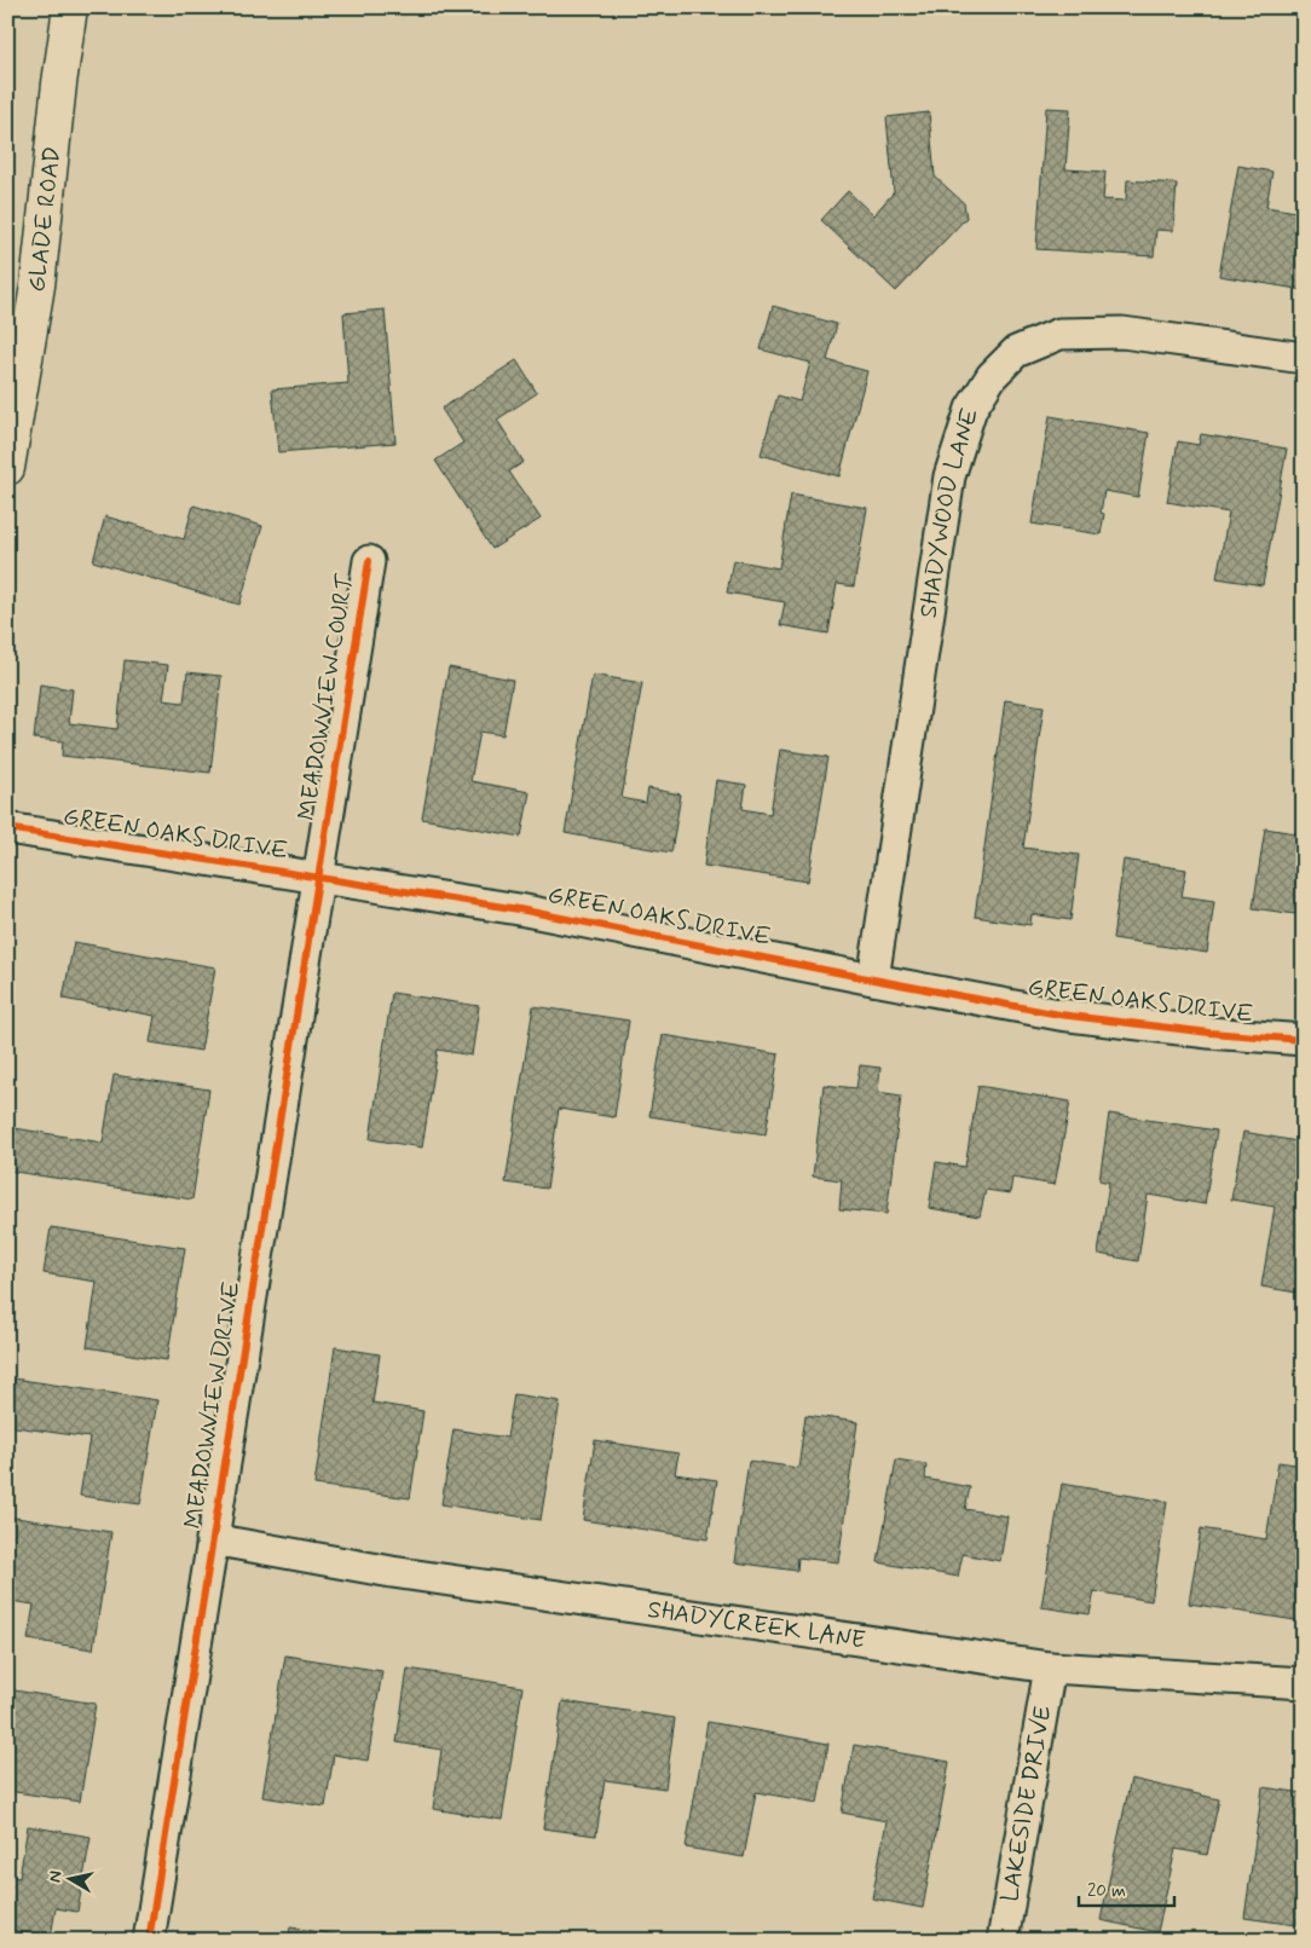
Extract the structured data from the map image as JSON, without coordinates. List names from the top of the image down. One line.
{"streets":{"main road":["GLADE ROAD"],"street":["SHADYWOOD LANE","MEADOWVIEW COURT","GREEN OAKS DRIVE","MEADOWVIEW DRIVE","SHADYCREEK LANE","LAKESIDE DRIVE"]},"crossings":[["SHADYWOOD LANE","GREEN OAKS DRIVE"],["MEADOWVIEW COURT","GREEN OAKS DRIVE"],["MEADOWVIEW COURT","MEADOWVIEW DRIVE"],["GREEN OAKS DRIVE","MEADOWVIEW DRIVE"],["MEADOWVIEW DRIVE","SHADYCREEK LANE"],["SHADYCREEK LANE","LAKESIDE DRIVE"]],"scale_bar":"20 m","north":"left"}
